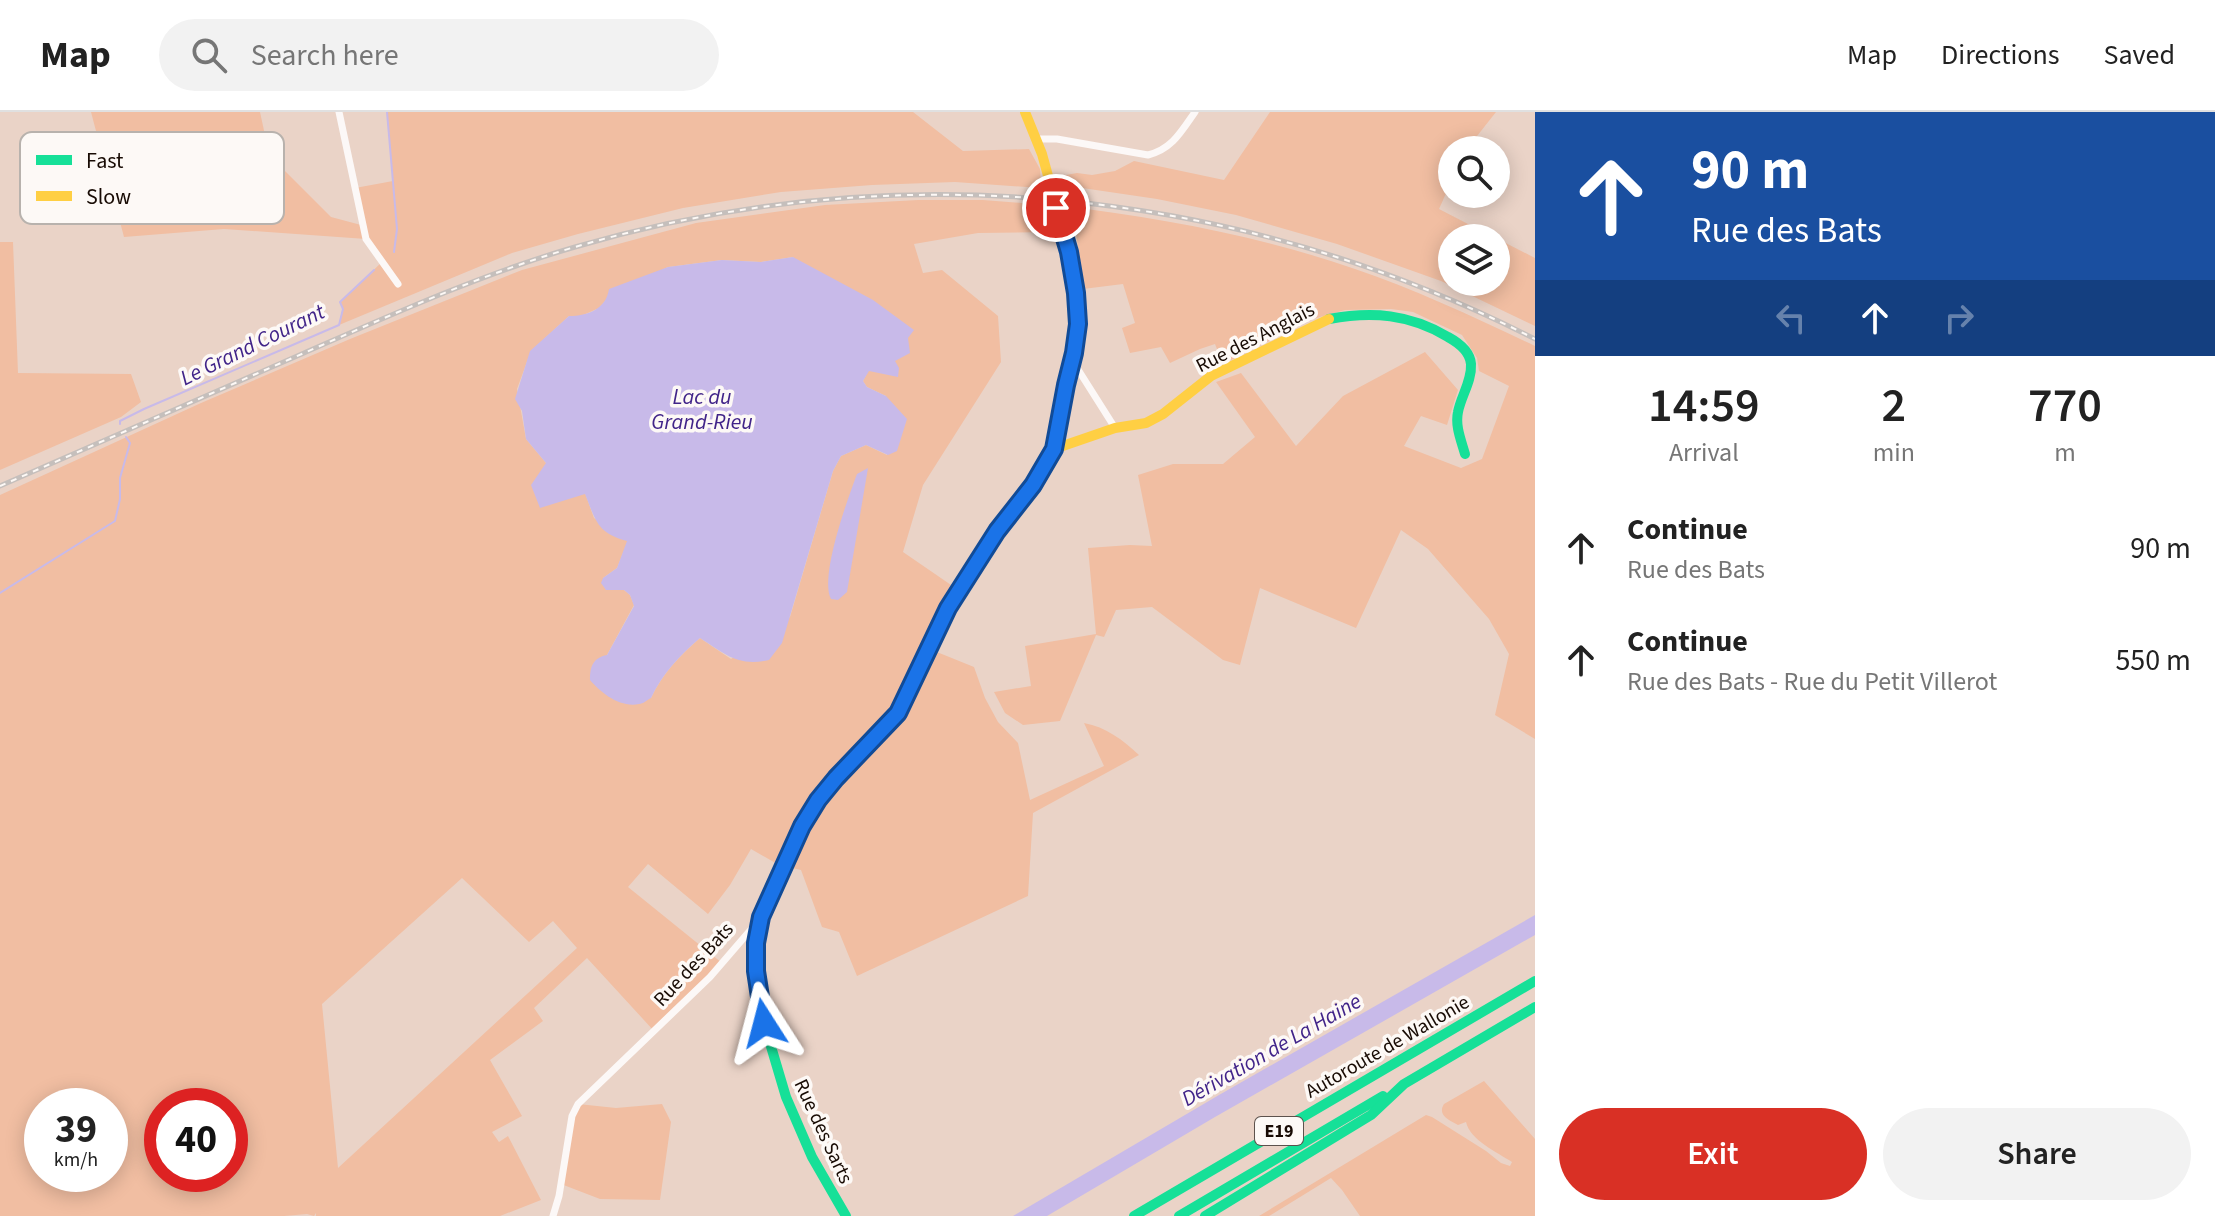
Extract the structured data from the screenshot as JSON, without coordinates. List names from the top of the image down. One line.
{"streets":{"main road":["Rue des Anglais","Rue des Bats","Autoroute de Wallonie","Rue des Sarts","E19"]},"crossings":[["Rue des Anglais","Rue des Bats"],["Rue des Bats","Rue des Sarts"],["Autoroute de Wallonie","E19"]],"water":["Le Grand Courant","Lac du Grand-Rieu","Dérivation de La Haine"],"legend":["Fast","Slow"],"page":{"header":"Map","search":"Search here","nav":["Map","Directions","Saved"],"turn":["90 m","Rue des Bats"],"eta":["14:59","Arrival","2","min","770","m"],"list":[{"name":"Continue","note":"Rue des Bats","value":"90 m"},{"name":"Continue","note":"Rue des Bats - Rue du Petit Villerot","value":"550 m"}],"speed":"39 km/h","limit":"40","buttons":["Exit","Share"]}}
